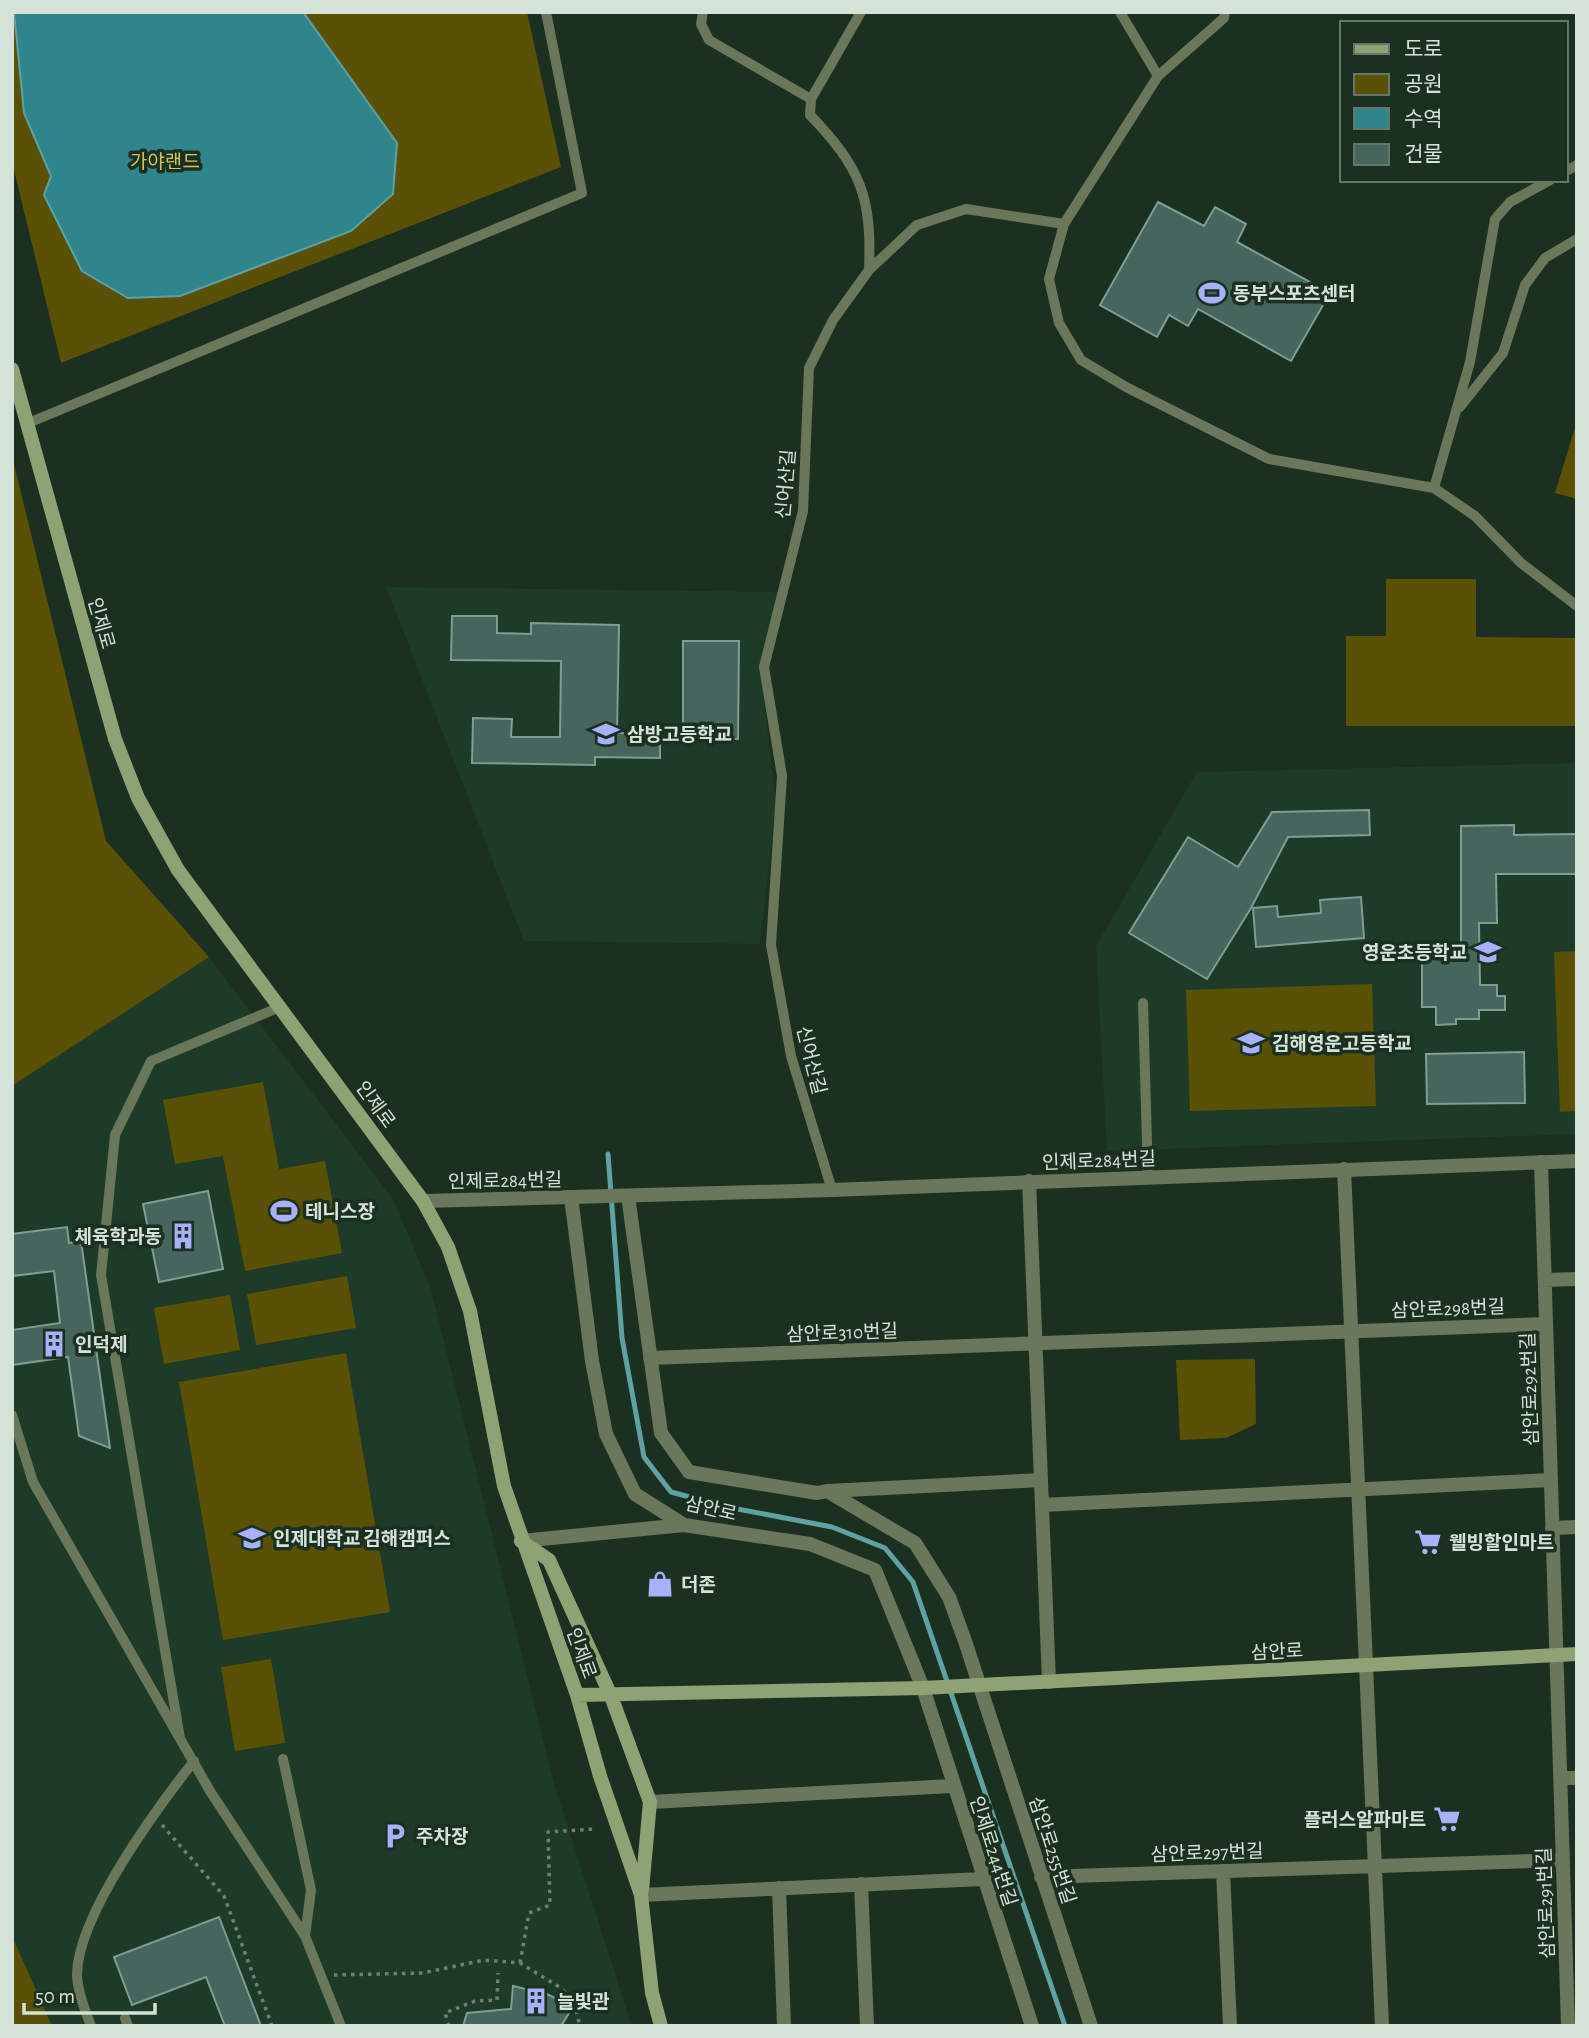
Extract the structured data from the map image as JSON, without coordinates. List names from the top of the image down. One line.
{"streets":{"main road":["인제로","삼안로"],"street":["인제로284번길","삼안로298번길","삼안로310번길","삼안로292번길","삼안로255번길","인제로244번길","삼안로297번길","삼안로291번길"],"lane":["신어산길"]},"crossings":[["신어산길","인제로284번길"],["인제로","인제로284번길"],["인제로284번길","삼안로292번길"],["인제로284번길","삼안로"],["삼안로298번길","삼안로310번길"],["삼안로298번길","삼안로292번길"],["삼안로310번길","삼안로"],["삼안로292번길","삼안로"],["삼안로292번길","삼안로291번길"],["삼안로","삼안로255번길"],["삼안로","인제로244번길"],["삼안로","삼안로291번길"],["삼안로255번길","삼안로297번길"],["삼안로297번길","삼안로291번길"]],"parks":["가야랜드"],"places":{"sports":["동부스포츠센터","테니스장"],"school or university":["삼방고등학교","영운초등학교","김해영운고등학교","인제대학교 김해캠퍼스"],"building":["체육학과동","인덕제","늘빛관"],"supermarket":["웰빙할인마트","플러스알파마트"],"shop":["더존"],"parking":["주차장"]},"legend":["도로","공원","수역","건물"],"scale_bar":"50 m"}
